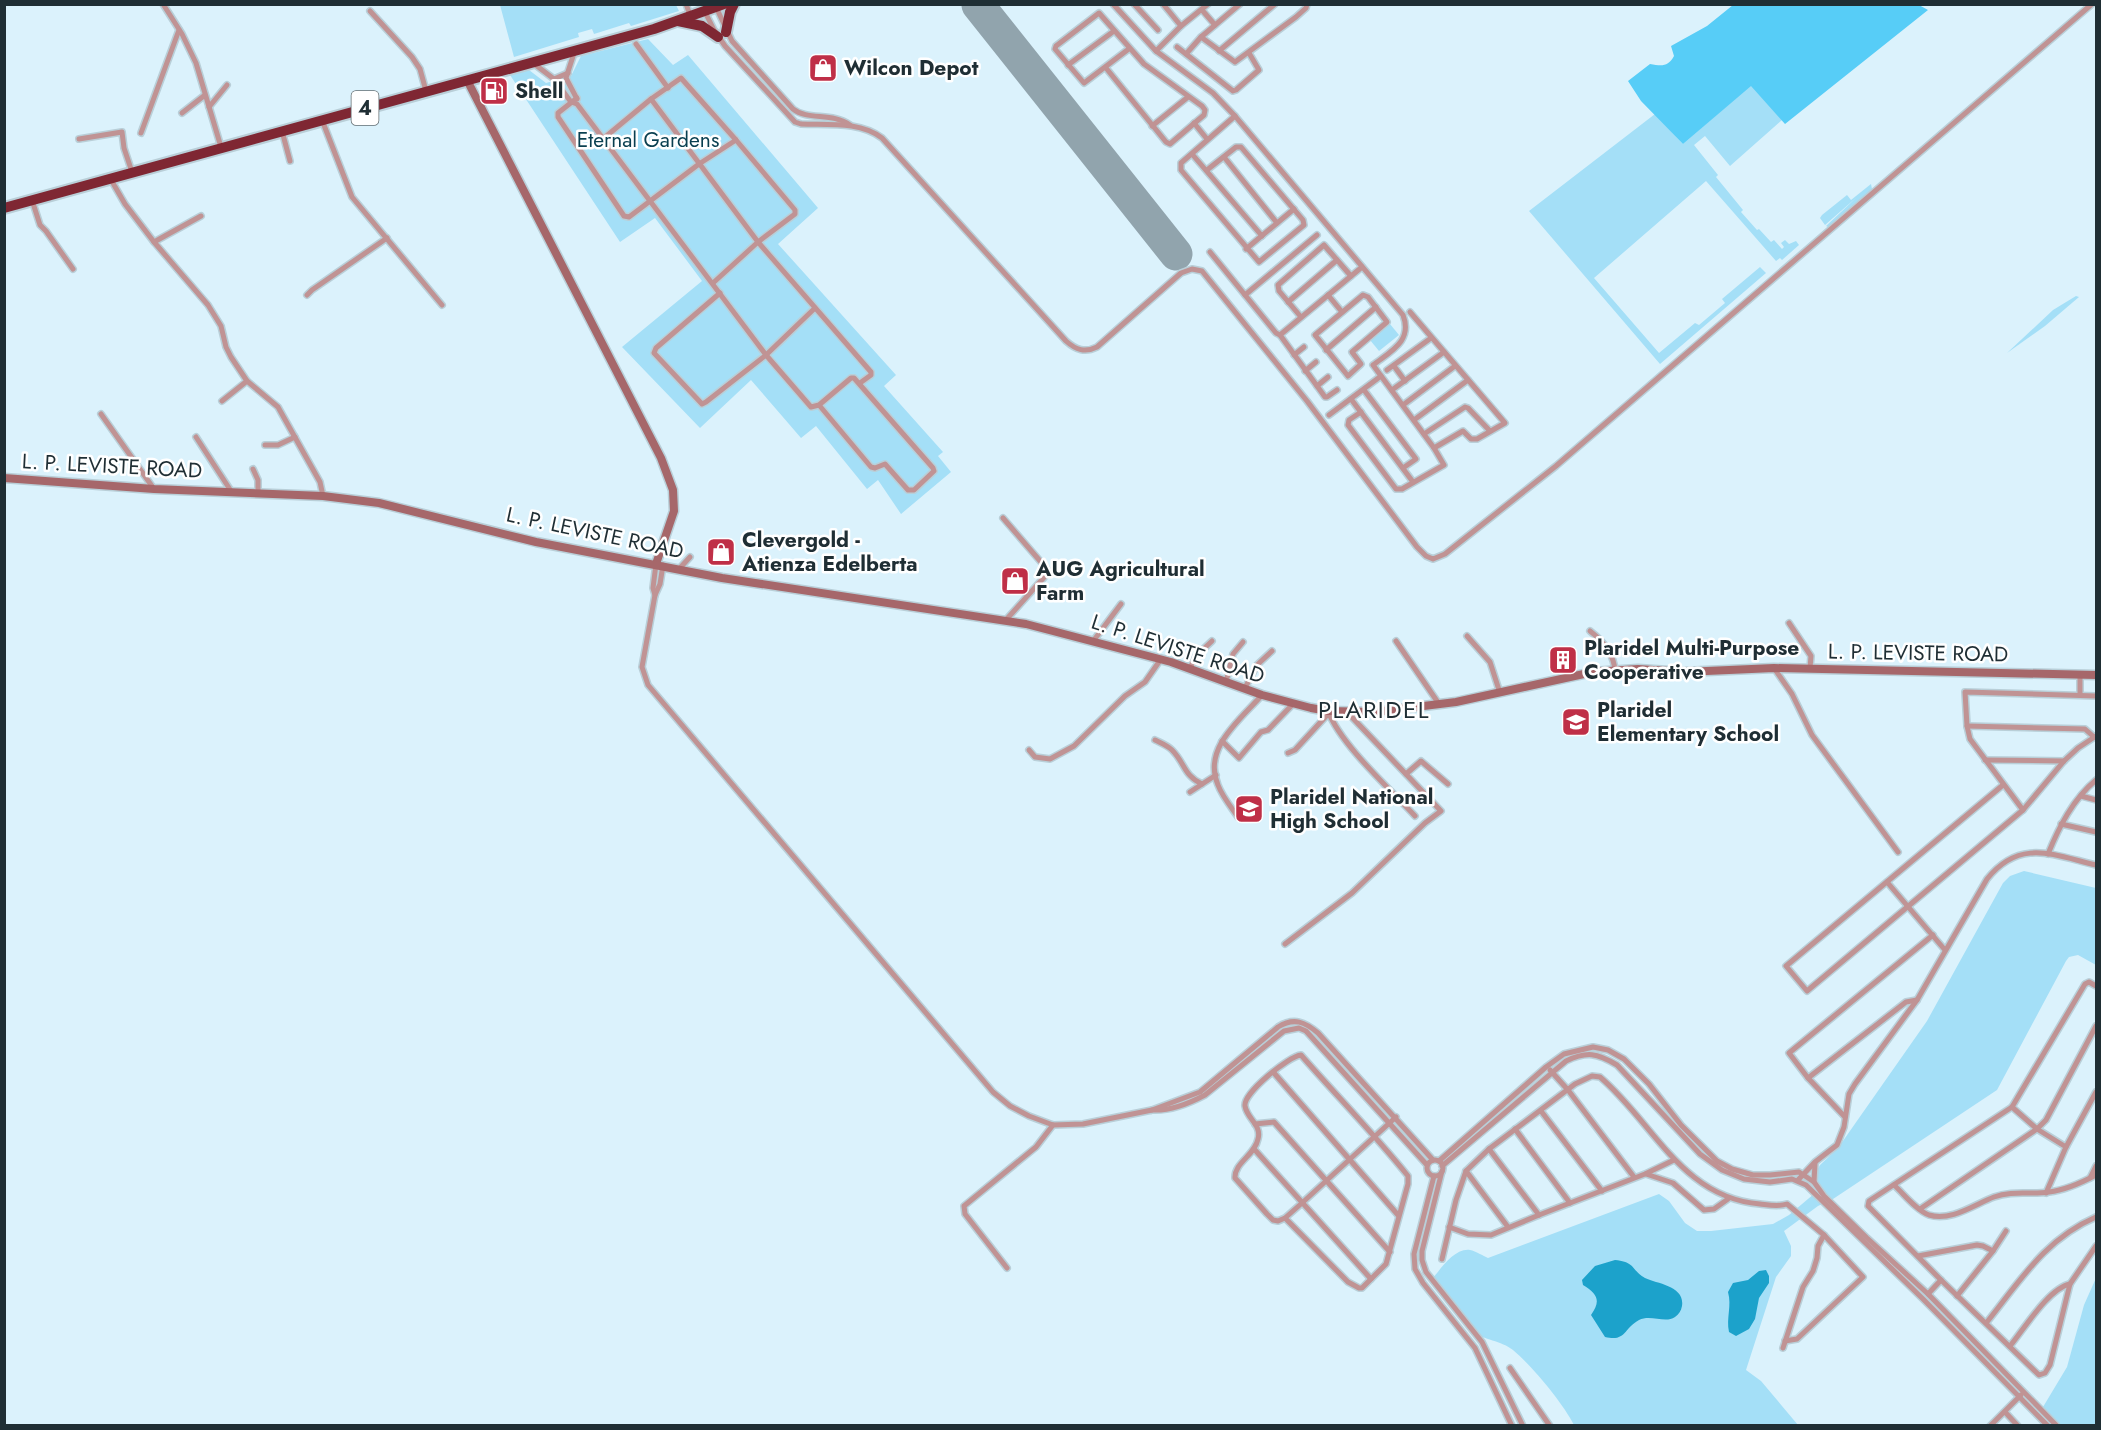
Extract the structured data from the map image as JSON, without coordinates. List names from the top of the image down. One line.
{"streets":{"highway":["4"],"main road":["L. P. LEVISTE ROAD"]},"districts":["PLARIDEL"],"parks":["Eternal Gardens"],"places":{"shop":["Wilcon Depot","Clevergold - Atienza Edelberta","AUG Agricultural Farm"],"fuel station":["Shell"],"building":["Plaridel Multi-Purpose Cooperative"],"school or university":["Plaridel Elementary School","Plaridel National High School"]}}
